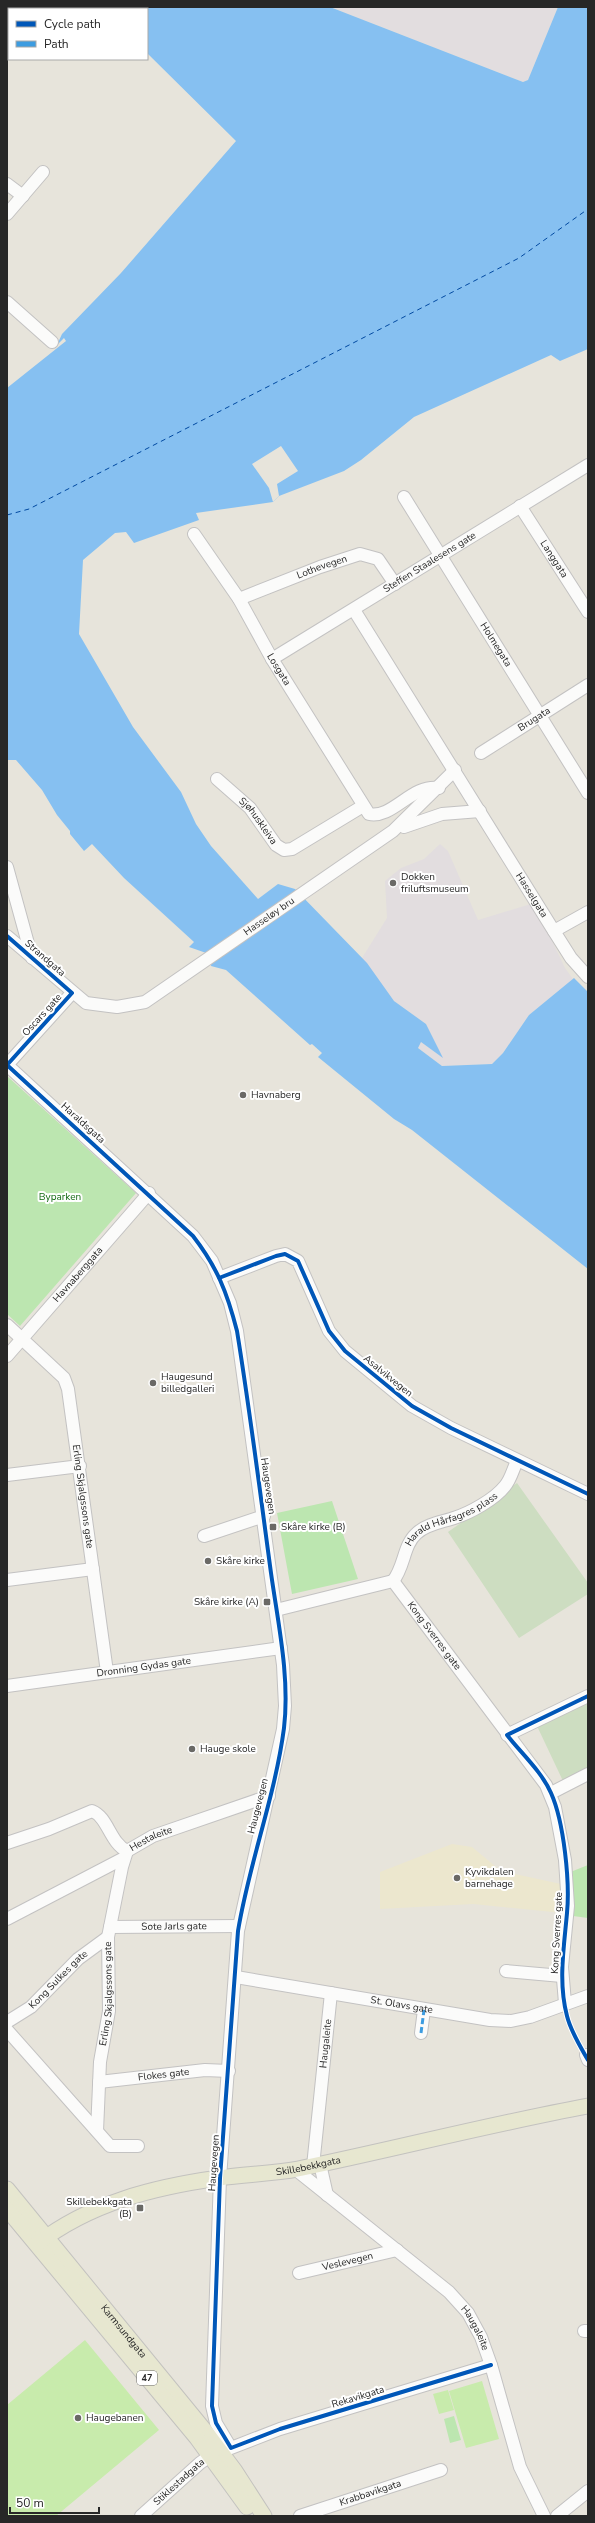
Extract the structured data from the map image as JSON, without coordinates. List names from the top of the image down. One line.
{"streets":{"main road":["Skillebekkgata","Karmsundgata","47"],"street":["Langgata","Steffen Staalesens gate","Lothevegen","Holmegata","Losgata","Brugata","Sjøhuskleiva","Hasselgata","Hasseløy bru","Strandgata","Oscars gate","Haraldsgata","Havnaberggata","Asalvikvegen","Haugevegen","Erling Skjalgssons gate","Harald Hårfagres plass","Kong Sverres gate","Dronning Gydas gate","Hestaleite","Sote Jarls gate","Kong Sulkes gate","St. Olavs gate","Haugaleite","Flokes gate","Veslevegen","Rekavikgata","Stiklestadgata","Krabbavikgata"]},"crossings":[["Langgata","Steffen Staalesens gate"],["Steffen Staalesens gate","Lothevegen"],["Steffen Staalesens gate","Holmegata"],["Steffen Staalesens gate","Losgata"],["Steffen Staalesens gate","Hasselgata"],["Lothevegen","Losgata"],["Holmegata","Brugata"],["Losgata","Sjøhuskleiva"],["Hasseløy bru","Strandgata"],["Strandgata","Oscars gate"],["Oscars gate","Haraldsgata"],["Haraldsgata","Havnaberggata"],["Haraldsgata","Haugevegen"],["Havnaberggata","Haugevegen"],["Havnaberggata","Erling Skjalgssons gate"],["Asalvikvegen","Haugevegen"],["Asalvikvegen","Harald Hårfagres plass"],["Haugevegen","Dronning Gydas gate"],["Haugevegen","Hestaleite"],["Haugevegen","Sote Jarls gate"],["Haugevegen","St. Olavs gate"],["Haugevegen","Flokes gate"],["Haugevegen","Skillebekkgata"],["Haugevegen","Karmsundgata"],["Haugevegen","Rekavikgata"],["Haugevegen","Stiklestadgata"],["Erling Skjalgssons gate","Dronning Gydas gate"],["Erling Skjalgssons gate","Hestaleite"],["Erling Skjalgssons gate","Sote Jarls gate"],["Erling Skjalgssons gate","Kong Sulkes gate"],["Erling Skjalgssons gate","Flokes gate"],["Harald Hårfagres plass","Kong Sverres gate"],["Kong Sverres gate","St. Olavs gate"],["Sote Jarls gate","Kong Sulkes gate"],["St. Olavs gate","Haugaleite"],["Haugaleite","Skillebekkgata"],["Haugaleite","Veslevegen"],["Haugaleite","Rekavikgata"],["Skillebekkgata","Karmsundgata"],["Karmsundgata","Rekavikgata"],["Karmsundgata","Stiklestadgata"],["Rekavikgata","Stiklestadgata"]],"parks":["Byparken"],"places":{"other":["Dokken friluftsmuseum","Havnaberg","Haugesund billedgalleri","Skåre kirke","Hauge skole","Kyvikdalen barnehage","Haugebanen"],"transit":["Skåre kirke (B)","Skåre kirke (A)","Skillebekkgata (B)"]},"legend":["Cycle path","Path"],"scale_bar":"50 m"}
